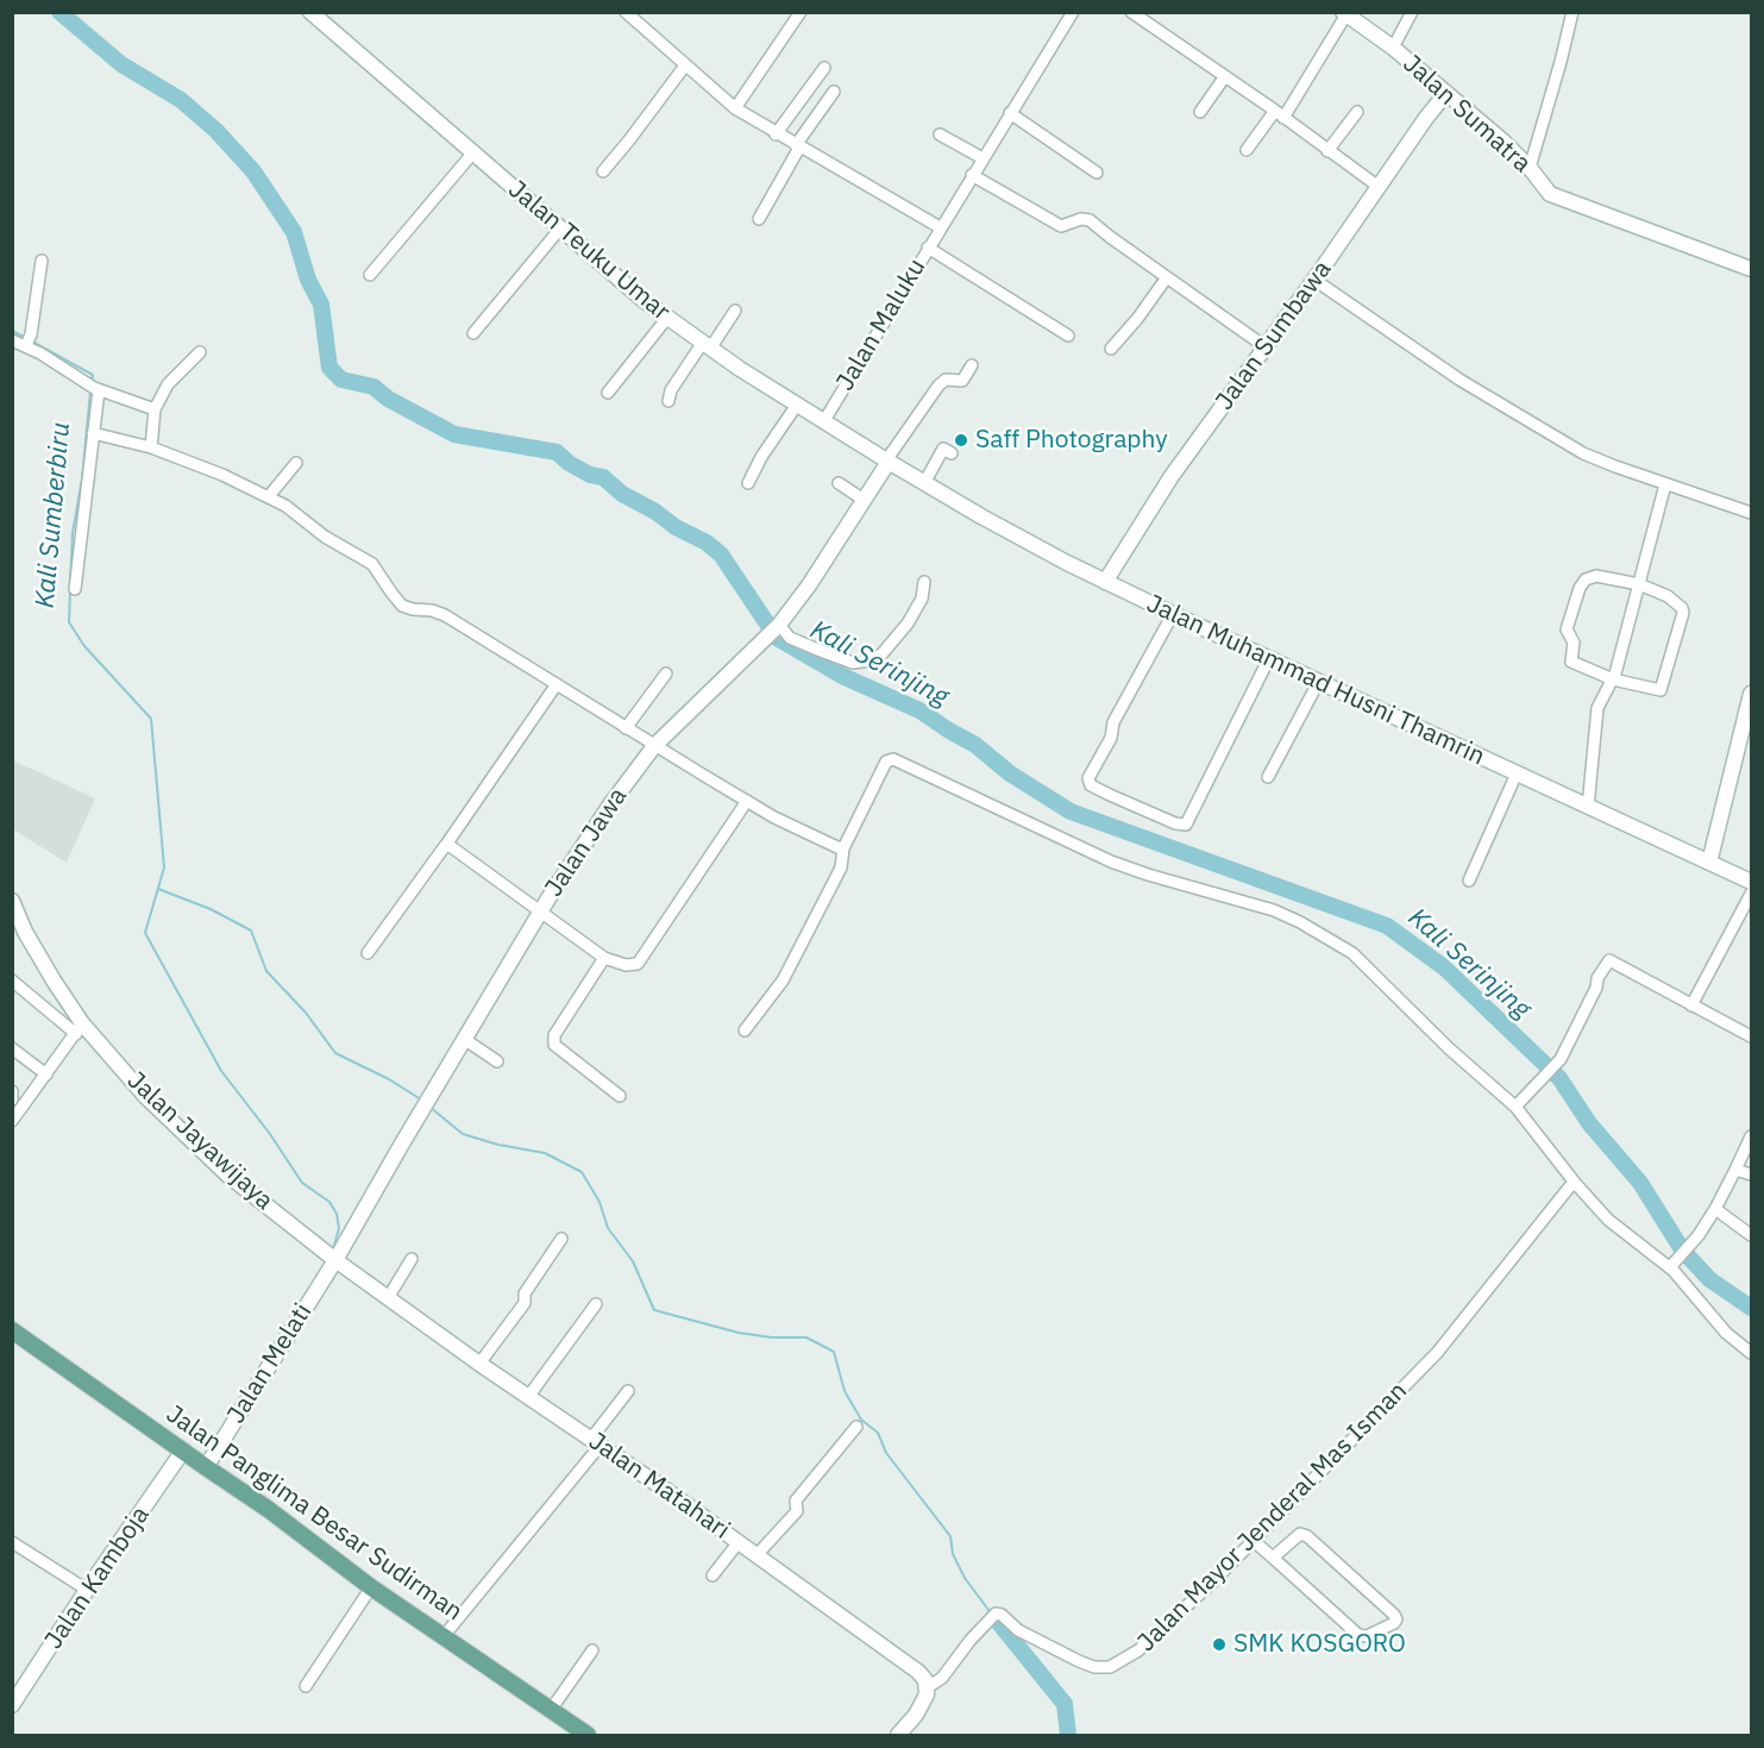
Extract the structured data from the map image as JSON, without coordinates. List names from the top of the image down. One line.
{"streets":{"main road":["Jalan Panglima Besar Sudirman"],"street":["Jalan Sumatra","Jalan Teuku Umar","Jalan Maluku","Jalan Sumbawa","Jalan Muhammad Husni Thamrin","Jalan Jawa","Jalan Jayawijaya","Jalan Melati","Jalan Matahari","Jalan Mayor Jenderal Mas Isman","Jalan Kamboja"]},"crossings":[["Jalan Sumatra","Jalan Sumbawa"],["Jalan Teuku Umar","Jalan Maluku"],["Jalan Teuku Umar","Jalan Muhammad Husni Thamrin"],["Jalan Teuku Umar","Jalan Jawa"],["Jalan Sumbawa","Jalan Muhammad Husni Thamrin"],["Jalan Muhammad Husni Thamrin","Jalan Jawa"],["Jalan Jawa","Jalan Jayawijaya"],["Jalan Jawa","Jalan Melati"],["Jalan Jawa","Jalan Matahari"],["Jalan Jayawijaya","Jalan Melati"],["Jalan Jayawijaya","Jalan Matahari"],["Jalan Melati","Jalan Matahari"],["Jalan Melati","Jalan Panglima Besar Sudirman"],["Jalan Matahari","Jalan Mayor Jenderal Mas Isman"],["Jalan Panglima Besar Sudirman","Jalan Kamboja"]],"water":["Kali Sumberbiru","Kali Serinjing"],"places":["Saff Photography","SMK KOSGORO"]}
